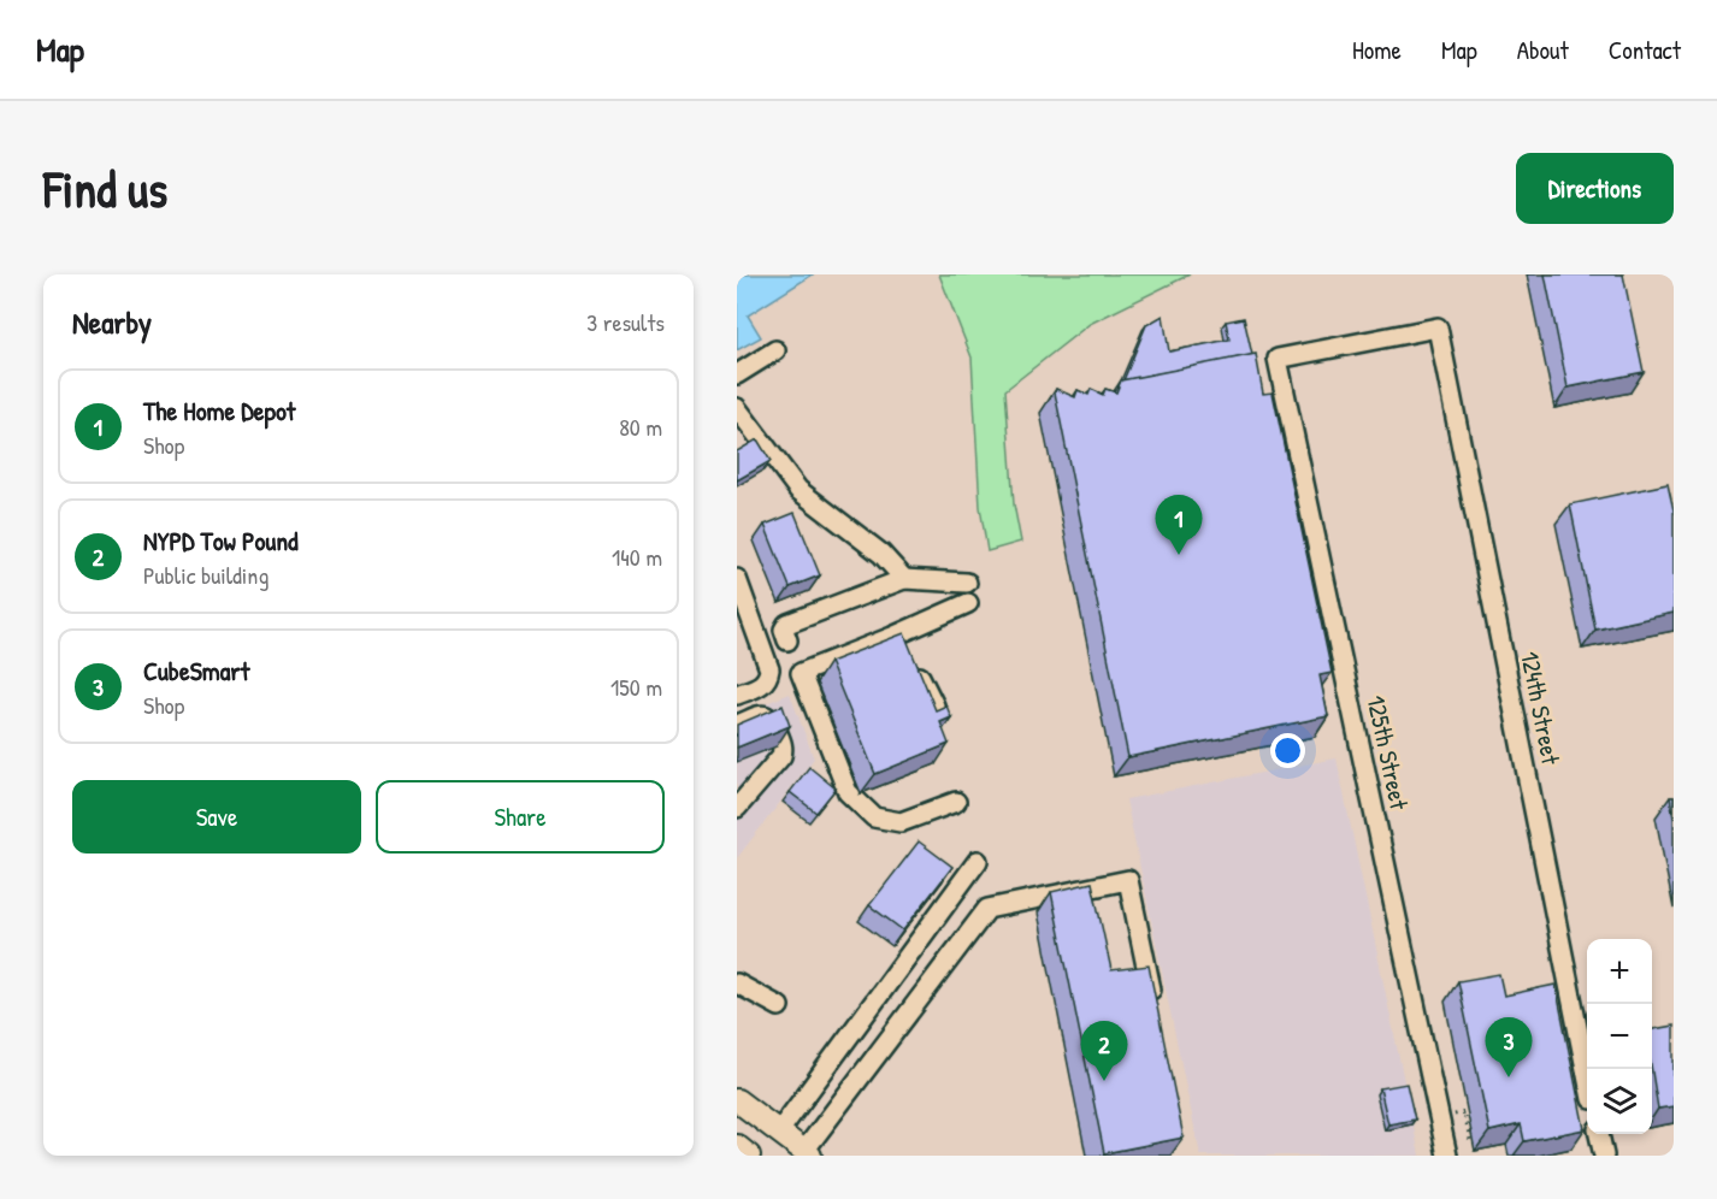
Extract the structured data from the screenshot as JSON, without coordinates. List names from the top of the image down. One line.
{"streets":{"lane":["124th Street","125th Street"]},"crossings":[["124th Street","125th Street"]],"page":{"header":"Map","nav":["Home","Map","About","Contact"],"buttons":["Directions",["Save","Share"]],"title":"Find us","heading":["Nearby","3 results"],"list":[{"mark":"1","name":"The Home Depot","note":"Shop","value":"80 m"},{"mark":"2","name":"NYPD Tow Pound","note":"Public building","value":"140 m"},{"mark":"3","name":"CubeSmart","note":"Shop","value":"150 m"}],"pins":["1","3","2"],"map_buttons":["+","−"]}}
